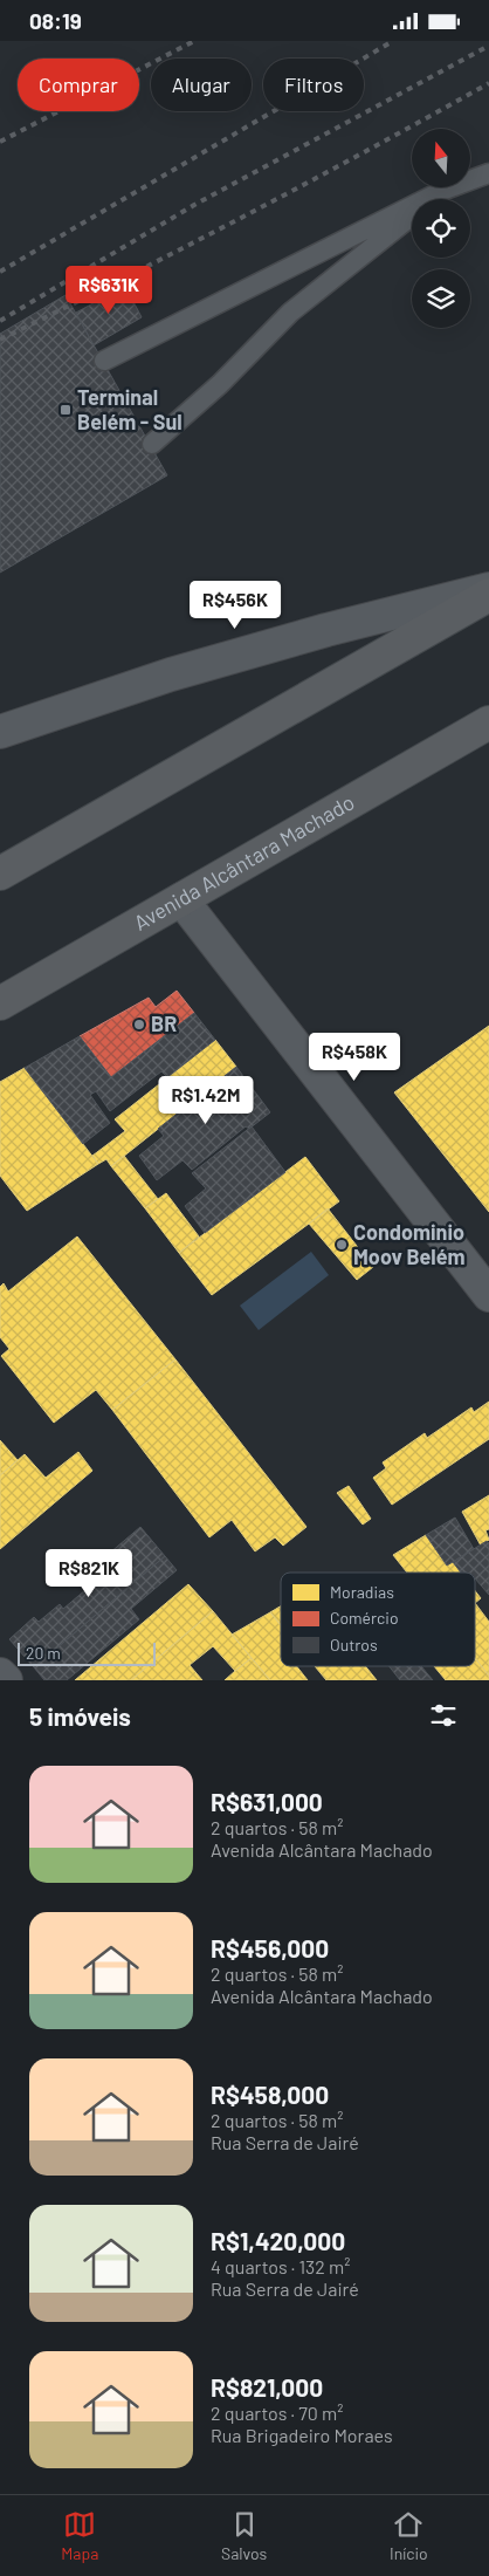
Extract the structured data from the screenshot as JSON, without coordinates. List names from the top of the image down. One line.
{"streets":{"highway":["Avenida Alcântara Machado"]},"places":{"transit":["Terminal Belém - Sul"],"other":["BR","Condominio Moov Belém"]},"legend":["Moradias","Comércio","Outros"],"scale_bar":"20 m","north":"top","page":{"status":"08:19","chip":["Comprar","Alugar","Filtros"],"price":["R$631K","R$456K","R$458K","R$1.42M","R$821K"],"scale":"20 m","heading":"5 imóveis","list":[{"name":"R$631,000","note":"2 quartos · 58 m² · Avenida Alcântara Machado"},{"name":"R$456,000","note":"2 quartos · 58 m² · Avenida Alcântara Machado"},{"name":"R$458,000","note":"2 quartos · 58 m² · Rua Serra de Jairé"},{"name":"R$1,420,000","note":"4 quartos · 132 m² · Rua Serra de Jairé"},{"name":"R$821,000","note":"2 quartos · 70 m² · Rua Brigadeiro Moraes"}],"tabs":["Mapa","Salvos","Início"]}}
